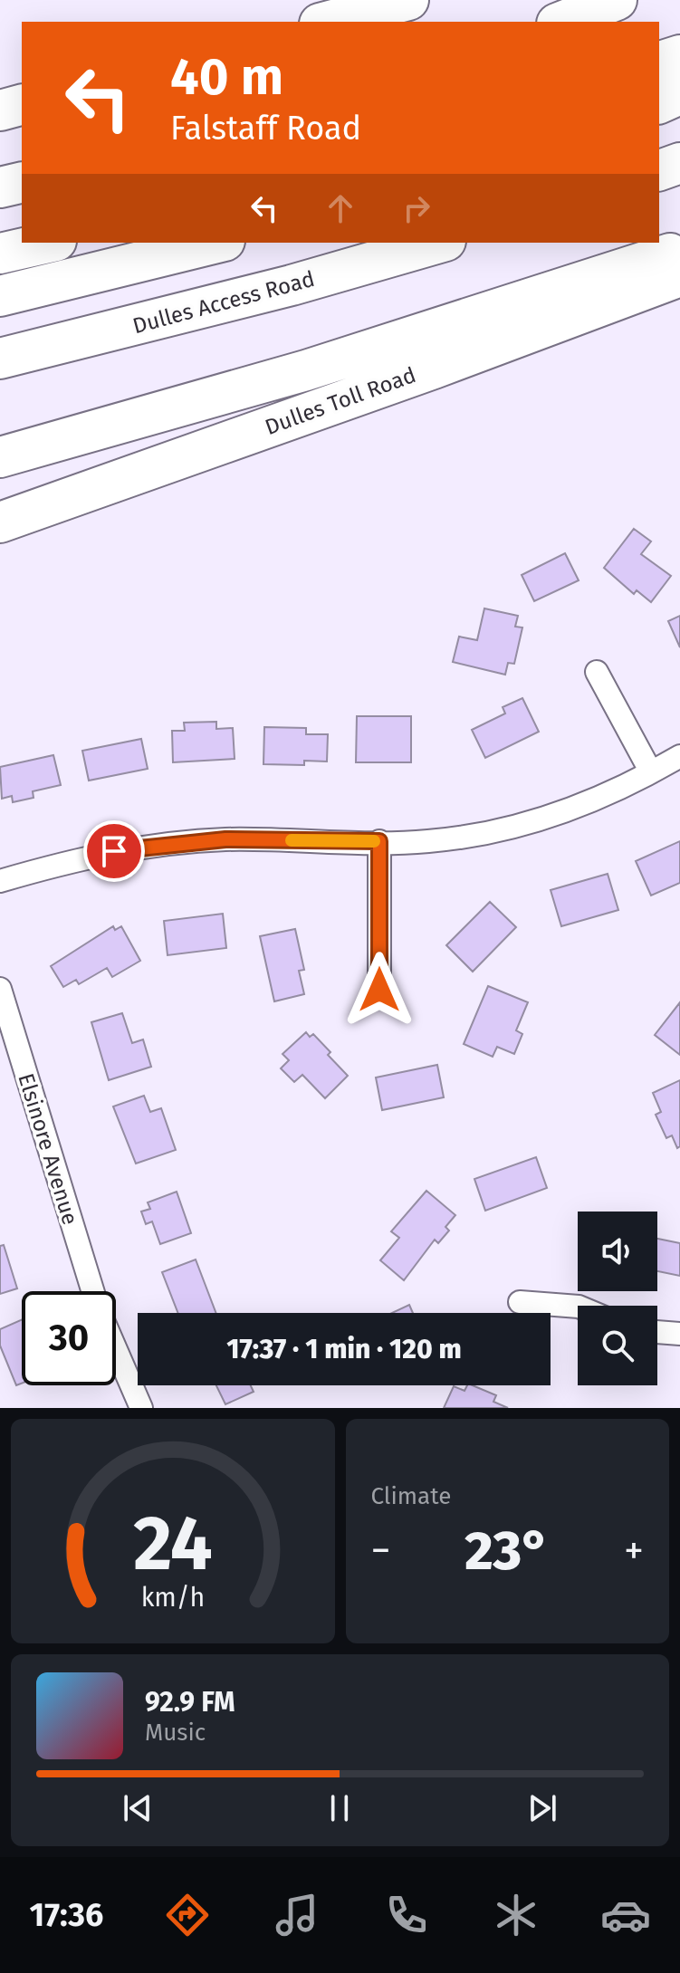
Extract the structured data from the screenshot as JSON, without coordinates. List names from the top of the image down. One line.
{"streets":{"highway":["Dulles Access Road","Dulles Toll Road"],"street":["Elsinore Avenue"]},"page":{"turn":["40 m","Falstaff Road"],"limit":"30","trip":"17:37 · 1 min · 120 m","tile":"Climate","heat":["−","23°","+"],"song":["92.9 FM","Music"],"tabs":"17:36","gauge":["24","km/h"]}}
